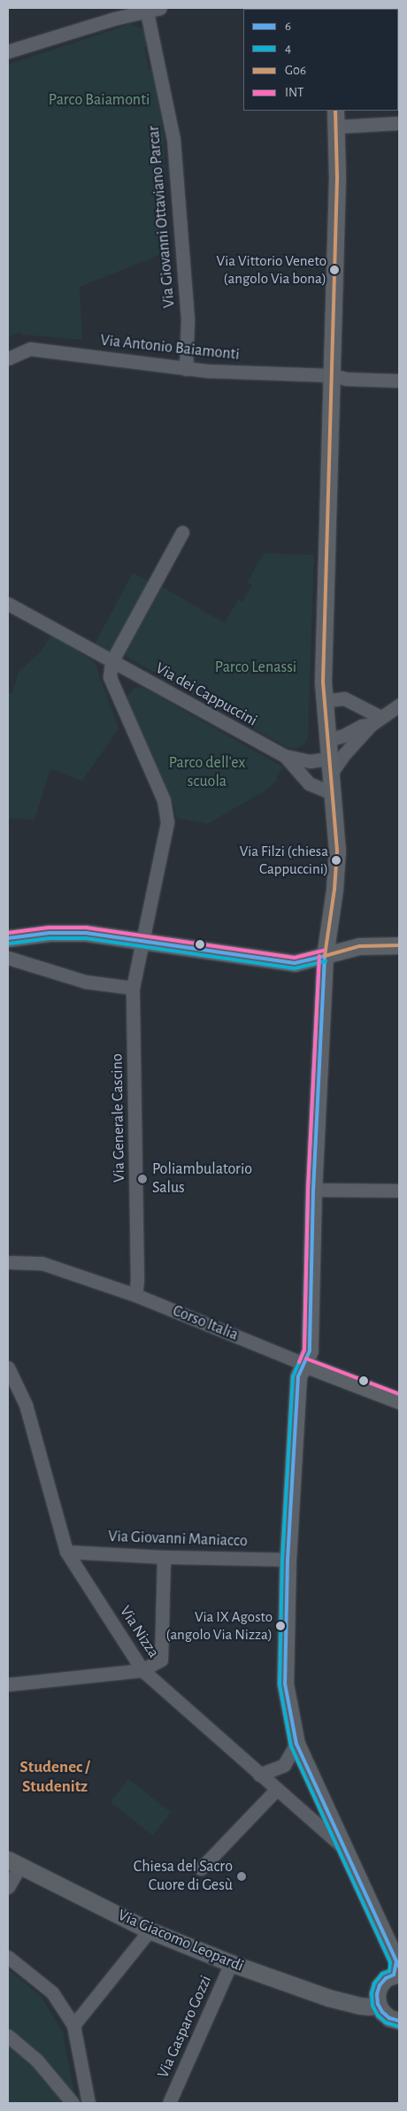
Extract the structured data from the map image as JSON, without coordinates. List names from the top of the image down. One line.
{"streets":{"main road":["Corso Italia","Via Giacomo Leopardi"],"street":["Via Giovanni Ottaviano Parcar","Via Antonio Baiamonti","Via dei Cappuccini","Via Generale Cascino","Via Giovanni Maniacco","Via Nizza","Via Gasparo Gozzi"]},"crossings":[["Via Giovanni Ottaviano Parcar","Via Antonio Baiamonti"],["Via dei Cappuccini","Via Generale Cascino"],["Via Generale Cascino","Corso Italia"],["Via Giovanni Maniacco","Via Nizza"],["Via Giacomo Leopardi","Via Gasparo Gozzi"]],"districts":["Studenec / Studenitz"],"parks":["Parco Baiamonti","Parco Lenassi","Parco dell'ex scuola"],"places":["Via Vittorio Veneto (angolo Via bona)","Via Filzi (chiesa Cappuccini)","Poliambulatorio Salus","Via IX Agosto (angolo Via Nizza)","Chiesa del Sacro Cuore di Gesù"],"lines":["transit line G06","transit line INT","transit line 6","transit line 4"],"legend":["6","4","G06","INT"]}
